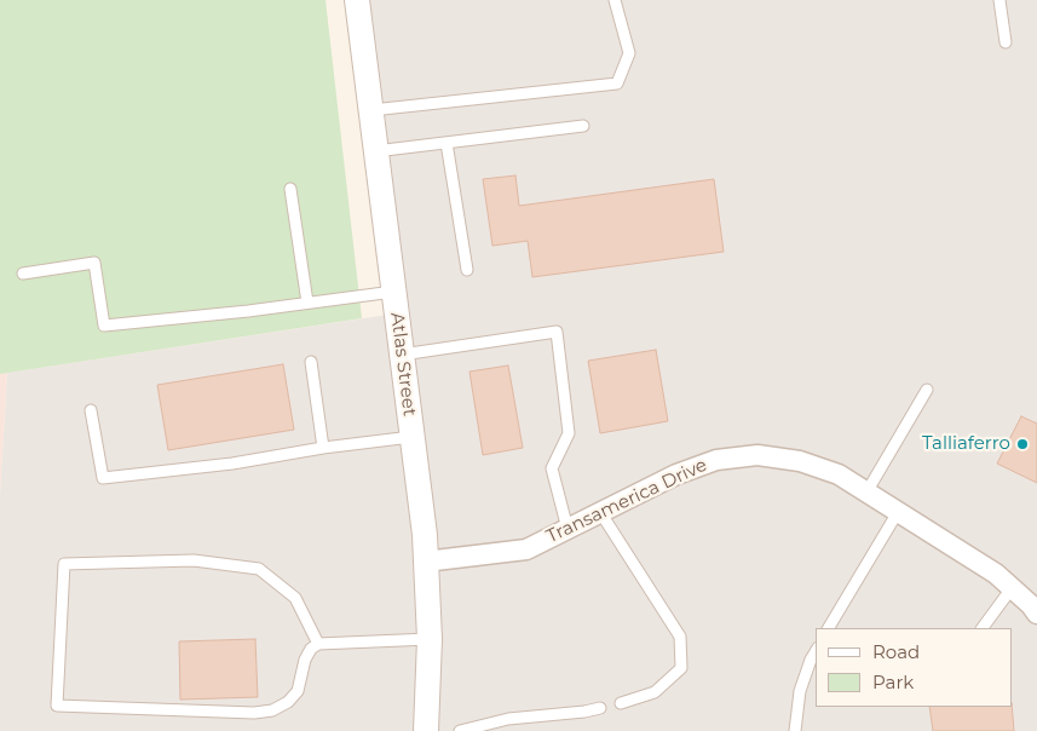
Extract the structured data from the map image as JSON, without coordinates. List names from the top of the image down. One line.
{"streets":{"street":["Atlas Street","Transamerica Drive"]},"crossings":[["Atlas Street","Transamerica Drive"]],"places":["Talliaferro"],"legend":["Road","Park"]}
